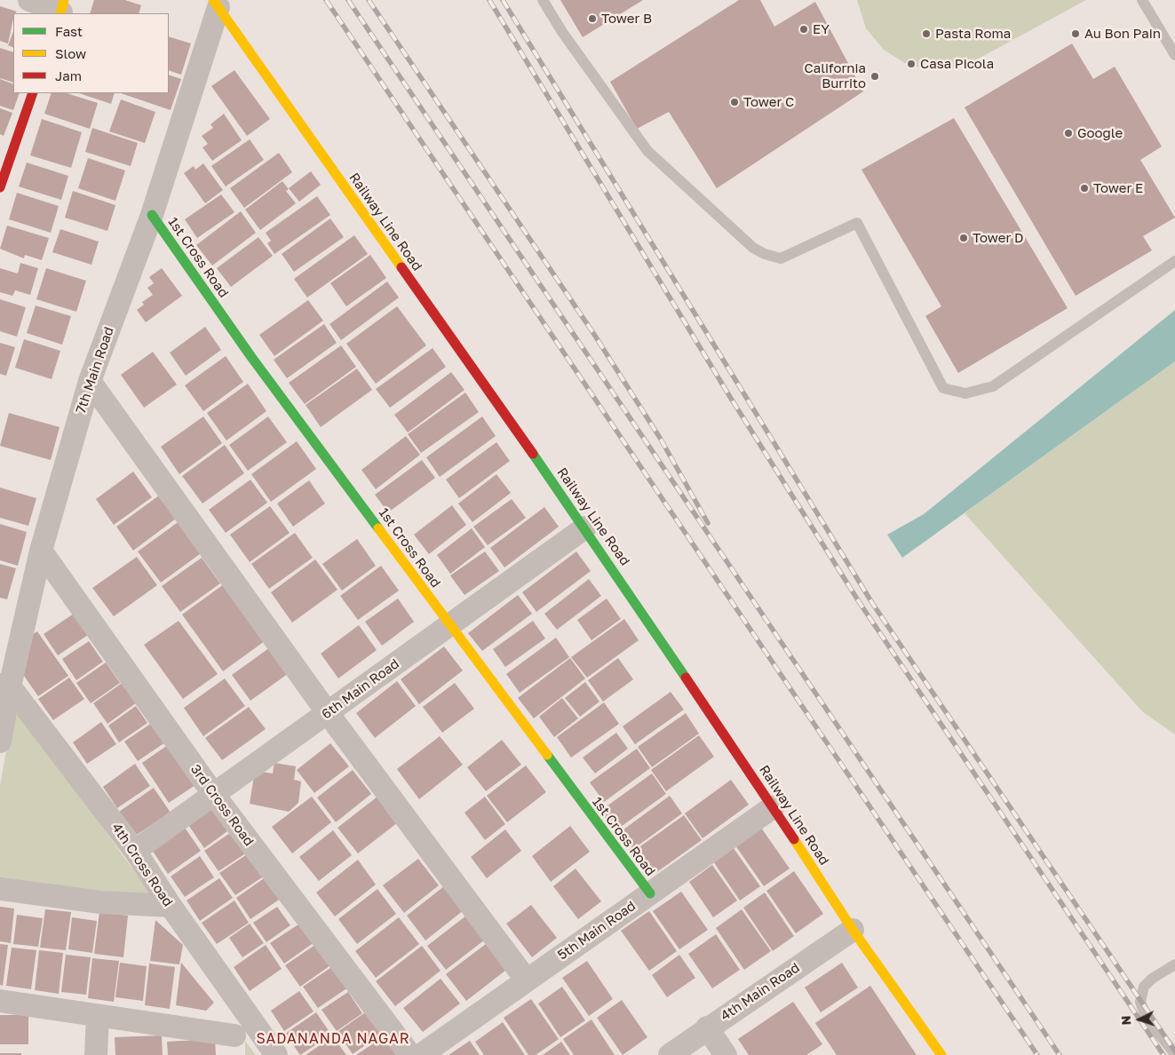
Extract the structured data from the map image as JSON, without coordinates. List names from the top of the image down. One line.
{"streets":{"main road":["Railway Line Road","1st Cross Road"],"street":["7th Main Road","6th Main Road","3rd Cross Road","4th Cross Road","5th Main Road","4th Main Road"]},"crossings":[["Railway Line Road","7th Main Road"],["Railway Line Road","6th Main Road"],["Railway Line Road","5th Main Road"],["Railway Line Road","4th Main Road"],["1st Cross Road","7th Main Road"],["1st Cross Road","6th Main Road"],["1st Cross Road","5th Main Road"],["7th Main Road","3rd Cross Road"],["7th Main Road","4th Cross Road"],["6th Main Road","3rd Cross Road"],["6th Main Road","4th Cross Road"]],"districts":["SADANANDA NAGAR"],"places":["Tower B","EY","Pasta Roma","Au Bon Pain","Casa Picola","California Burrito","Tower C","Google","Tower E","Tower D"],"legend":["Fast","Slow","Jam"],"north":"left"}
